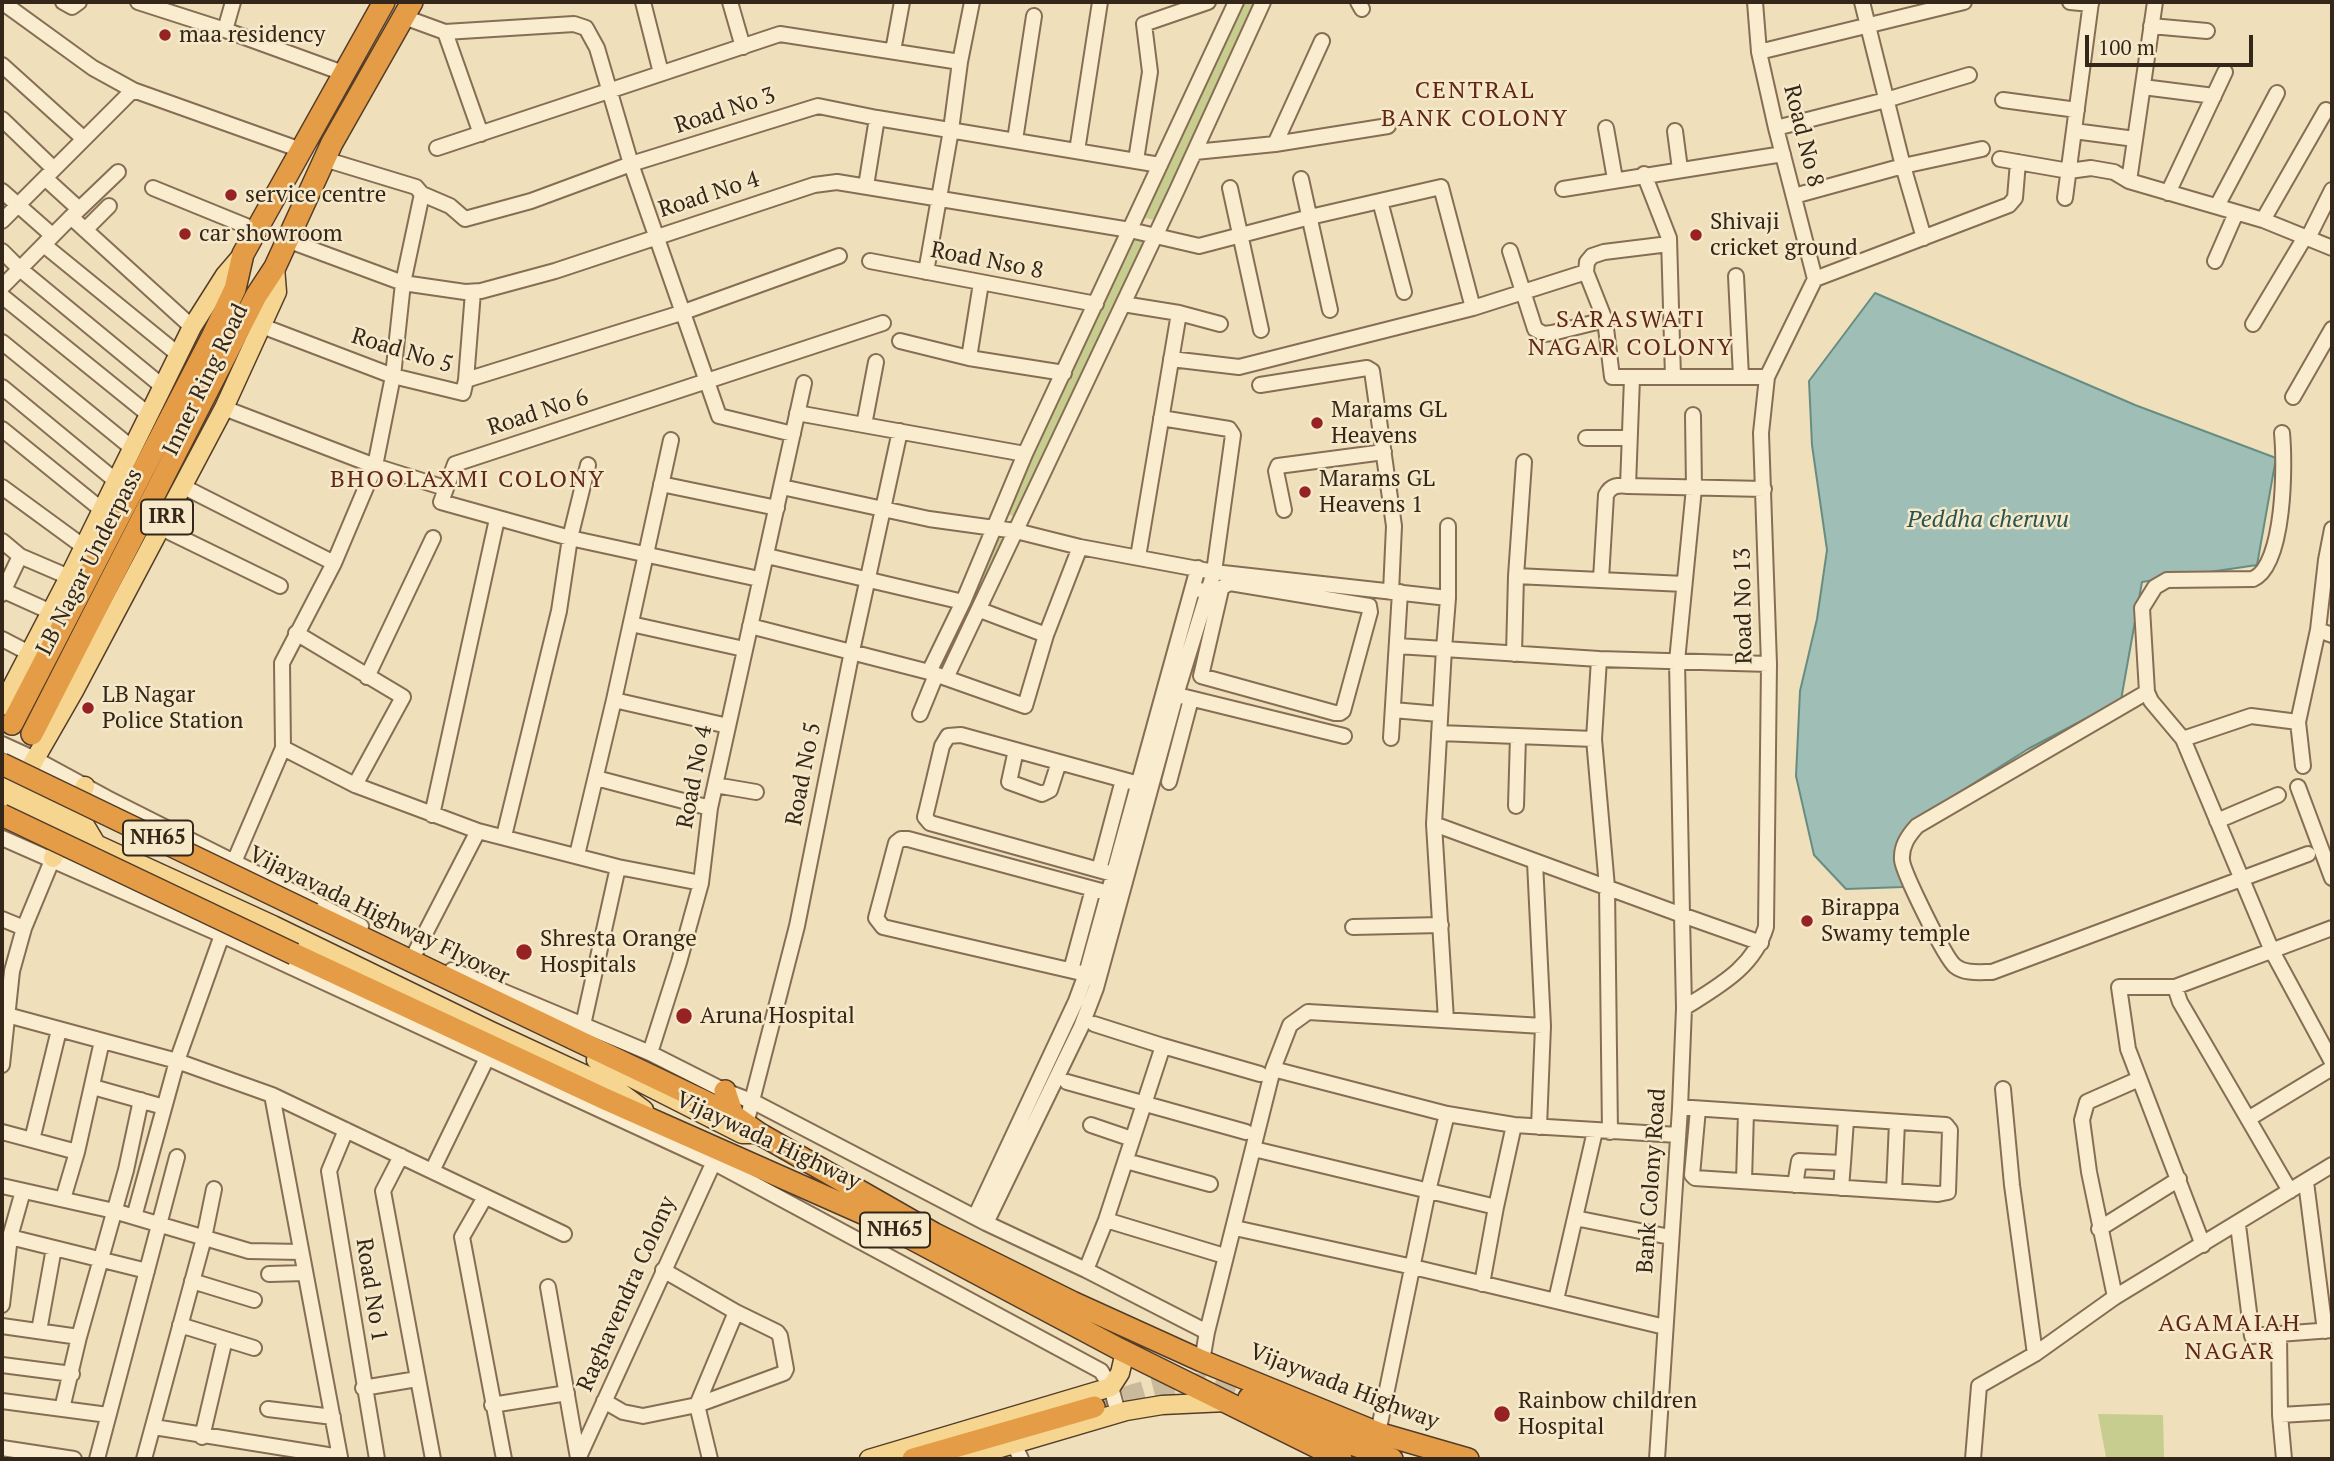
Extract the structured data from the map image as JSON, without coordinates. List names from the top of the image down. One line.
{"streets":{"highway":["Inner Ring Road","IRR","LB Nagar Underpass","NH65","Vijayavada Highway Flyover","Vijaywada Highway"],"street":["Road No 3","Road No 8","Road No 4","Road Nso 8","Road No 5","Road No 6","Road No 13","Bank Colony Road","Road No 1","Raghavendra Colony"]},"crossings":[["Road No 3","Inner Ring Road"],["Road No 8","Road No 13"],["Road No 4","Inner Ring Road"],["Road No 5","Inner Ring Road"],["Road No 5","Vijayavada Highway Flyover"],["Road No 5","Vijaywada Highway"],["Inner Ring Road","LB Nagar Underpass"],["Inner Ring Road","NH65"],["Inner Ring Road","Vijaywada Highway"],["NH65","Vijaywada Highway"],["Vijayavada Highway Flyover","Vijaywada Highway"],["Vijaywada Highway","Raghavendra Colony"]],"districts":["CENTRAL BANK COLONY","SARASWATI NAGAR COLONY","BHOOLAXMI COLONY","AGAMAIAH NAGAR"],"water":["Peddha cheruvu"],"places":["maa residency","service centre","car showroom","Shivaji cricket ground","Marams GL Heavens","Marams GL Heavens 1","LB Nagar Police Station","Birappa Swamy temple","Shresta Orange Hospitals","Aruna Hospital","Rainbow children Hospital"],"scale_bar":"100 m"}
